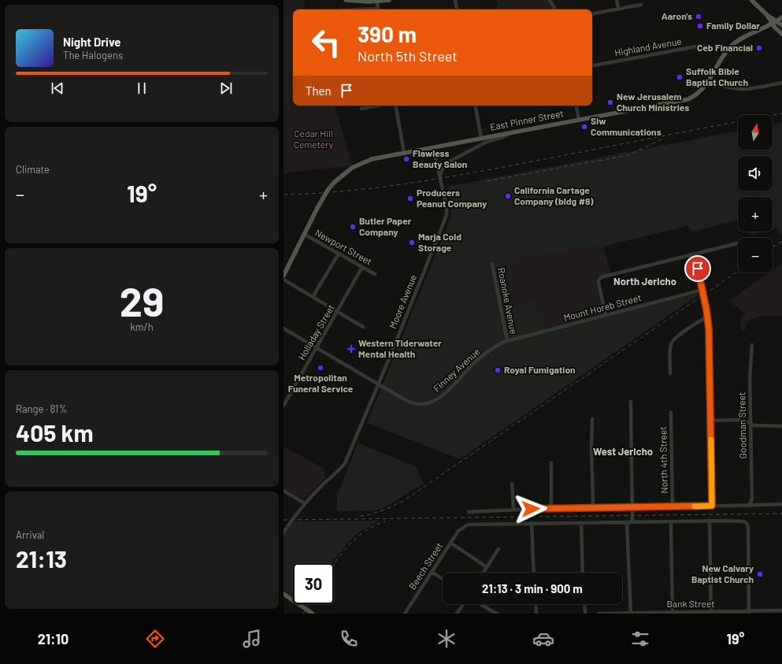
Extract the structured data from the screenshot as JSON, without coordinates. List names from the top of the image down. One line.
{"streets":{"main road":["East Pinner Street"],"street":["Highland Avenue","Newport Street","Roanoke Avenue","Moore Avenue","Mount Horeb Street","Holladay Street","Finney Avenue","Goodman Street","North 4th Street","Beech Street","Bank Street"]},"crossings":[["East Pinner Street","Newport Street"],["East Pinner Street","Moore Avenue"],["Newport Street","Holladay Street"],["Roanoke Avenue","Mount Horeb Street"],["Roanoke Avenue","Finney Avenue"],["Moore Avenue","Finney Avenue"],["Mount Horeb Street","Finney Avenue"],["Holladay Street","Finney Avenue"]],"districts":["North Jericho","West Jericho"],"parks":["Cedar Hill Cemetery"],"places":{"other":["Aaron's","Family Dollar","Ceb Financial","Suffolk Bible Baptist Church","New Jerusalem Church Ministries","Siw Communications","Flawless Beauty Salon","California Cartage Company (bldg #8)","Producers Peanut Company","Butler Paper Company","Marja Cold Storage","Metropolitan Funeral Service","Royal Fumigation","New Calvary Baptist Church"],"health":["Western Tiderwater Mental Health"]},"north":"top","page":{"turn":["390 m","North 5th Street"],"song":["Night Drive","The Halogens"],"then":"Then","map_buttons":["+","−"],"tile":["Climate",["29","km/h"],["Range · 81%","405 km"],["Arrival","21:13"]],"heat":["−","19°","+"],"limit":"30","trip":"21:13 · 3 min · 900 m","tabs":["21:10","19°"]}}
